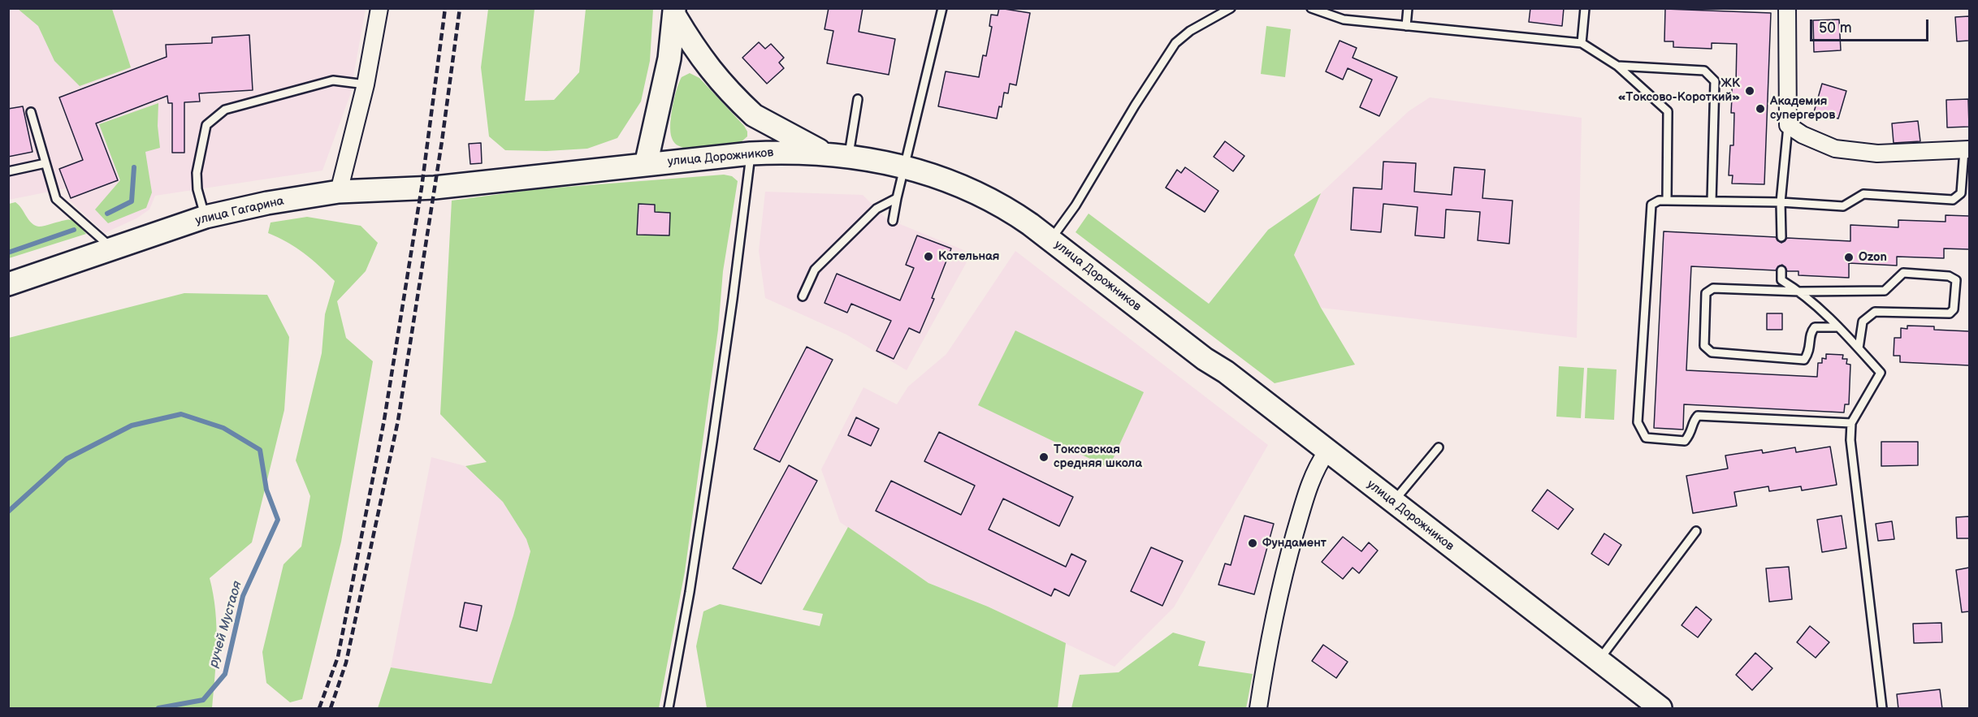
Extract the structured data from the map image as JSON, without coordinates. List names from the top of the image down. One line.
{"streets":{"main road":["улица Дорожников","улица Гагарина"]},"crossings":[["улица Дорожников","улица Гагарина"]],"water":["ручей Мустаоя"],"places":["ЖК «Токсово-Короткий»","Академия супергеров","Котельная","Ozon","Токсовская средняя школа","Фундамент"],"scale_bar":"50 m"}
